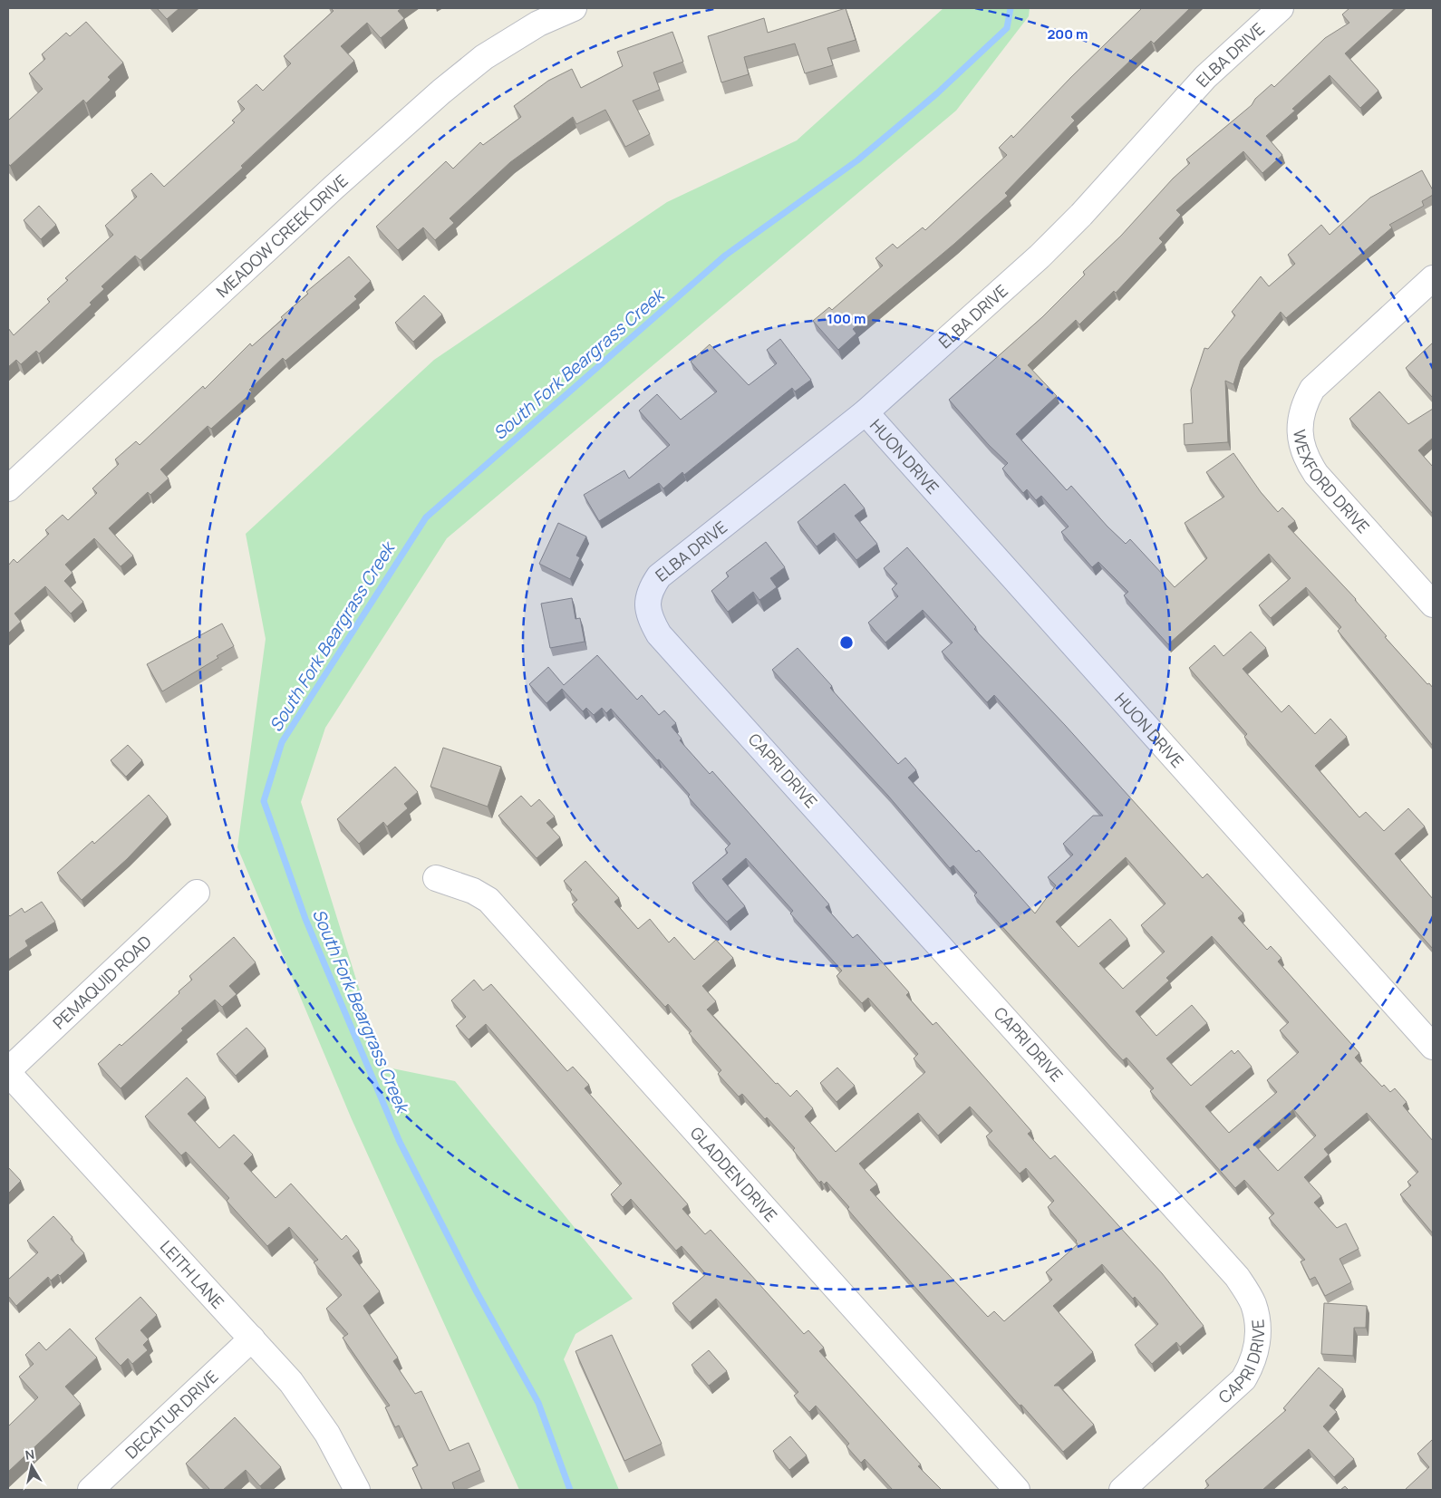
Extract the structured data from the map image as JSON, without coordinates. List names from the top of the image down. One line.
{"streets":{"street":["ELBA DRIVE","MEADOW CREEK DRIVE","HUON DRIVE","WEXFORD DRIVE","CAPRI DRIVE","PEMAQUID ROAD","GLADDEN DRIVE","LEITH LANE","DECATUR DRIVE"]},"crossings":[["ELBA DRIVE","HUON DRIVE"],["ELBA DRIVE","CAPRI DRIVE"],["PEMAQUID ROAD","LEITH LANE"],["LEITH LANE","DECATUR DRIVE"]],"water":["South Fork Beargrass Creek"],"north":"top","rings":["200 m","100 m"]}
